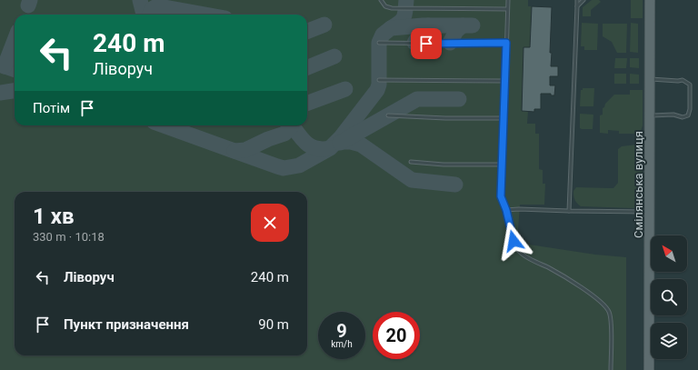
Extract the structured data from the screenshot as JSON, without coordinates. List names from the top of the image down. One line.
{"streets":{"main road":["Смілянська вулиця"]},"north":"top left","page":{"turn":["240 m","Ліворуч"],"then":"Потім","heading":["1 хв","330 m · 10:18"],"list":[{"name":"Ліворуч","value":"240 m"},{"name":"Пункт призначення","value":"90 m"}],"speed":"9 km/h","limit":"20"}}
